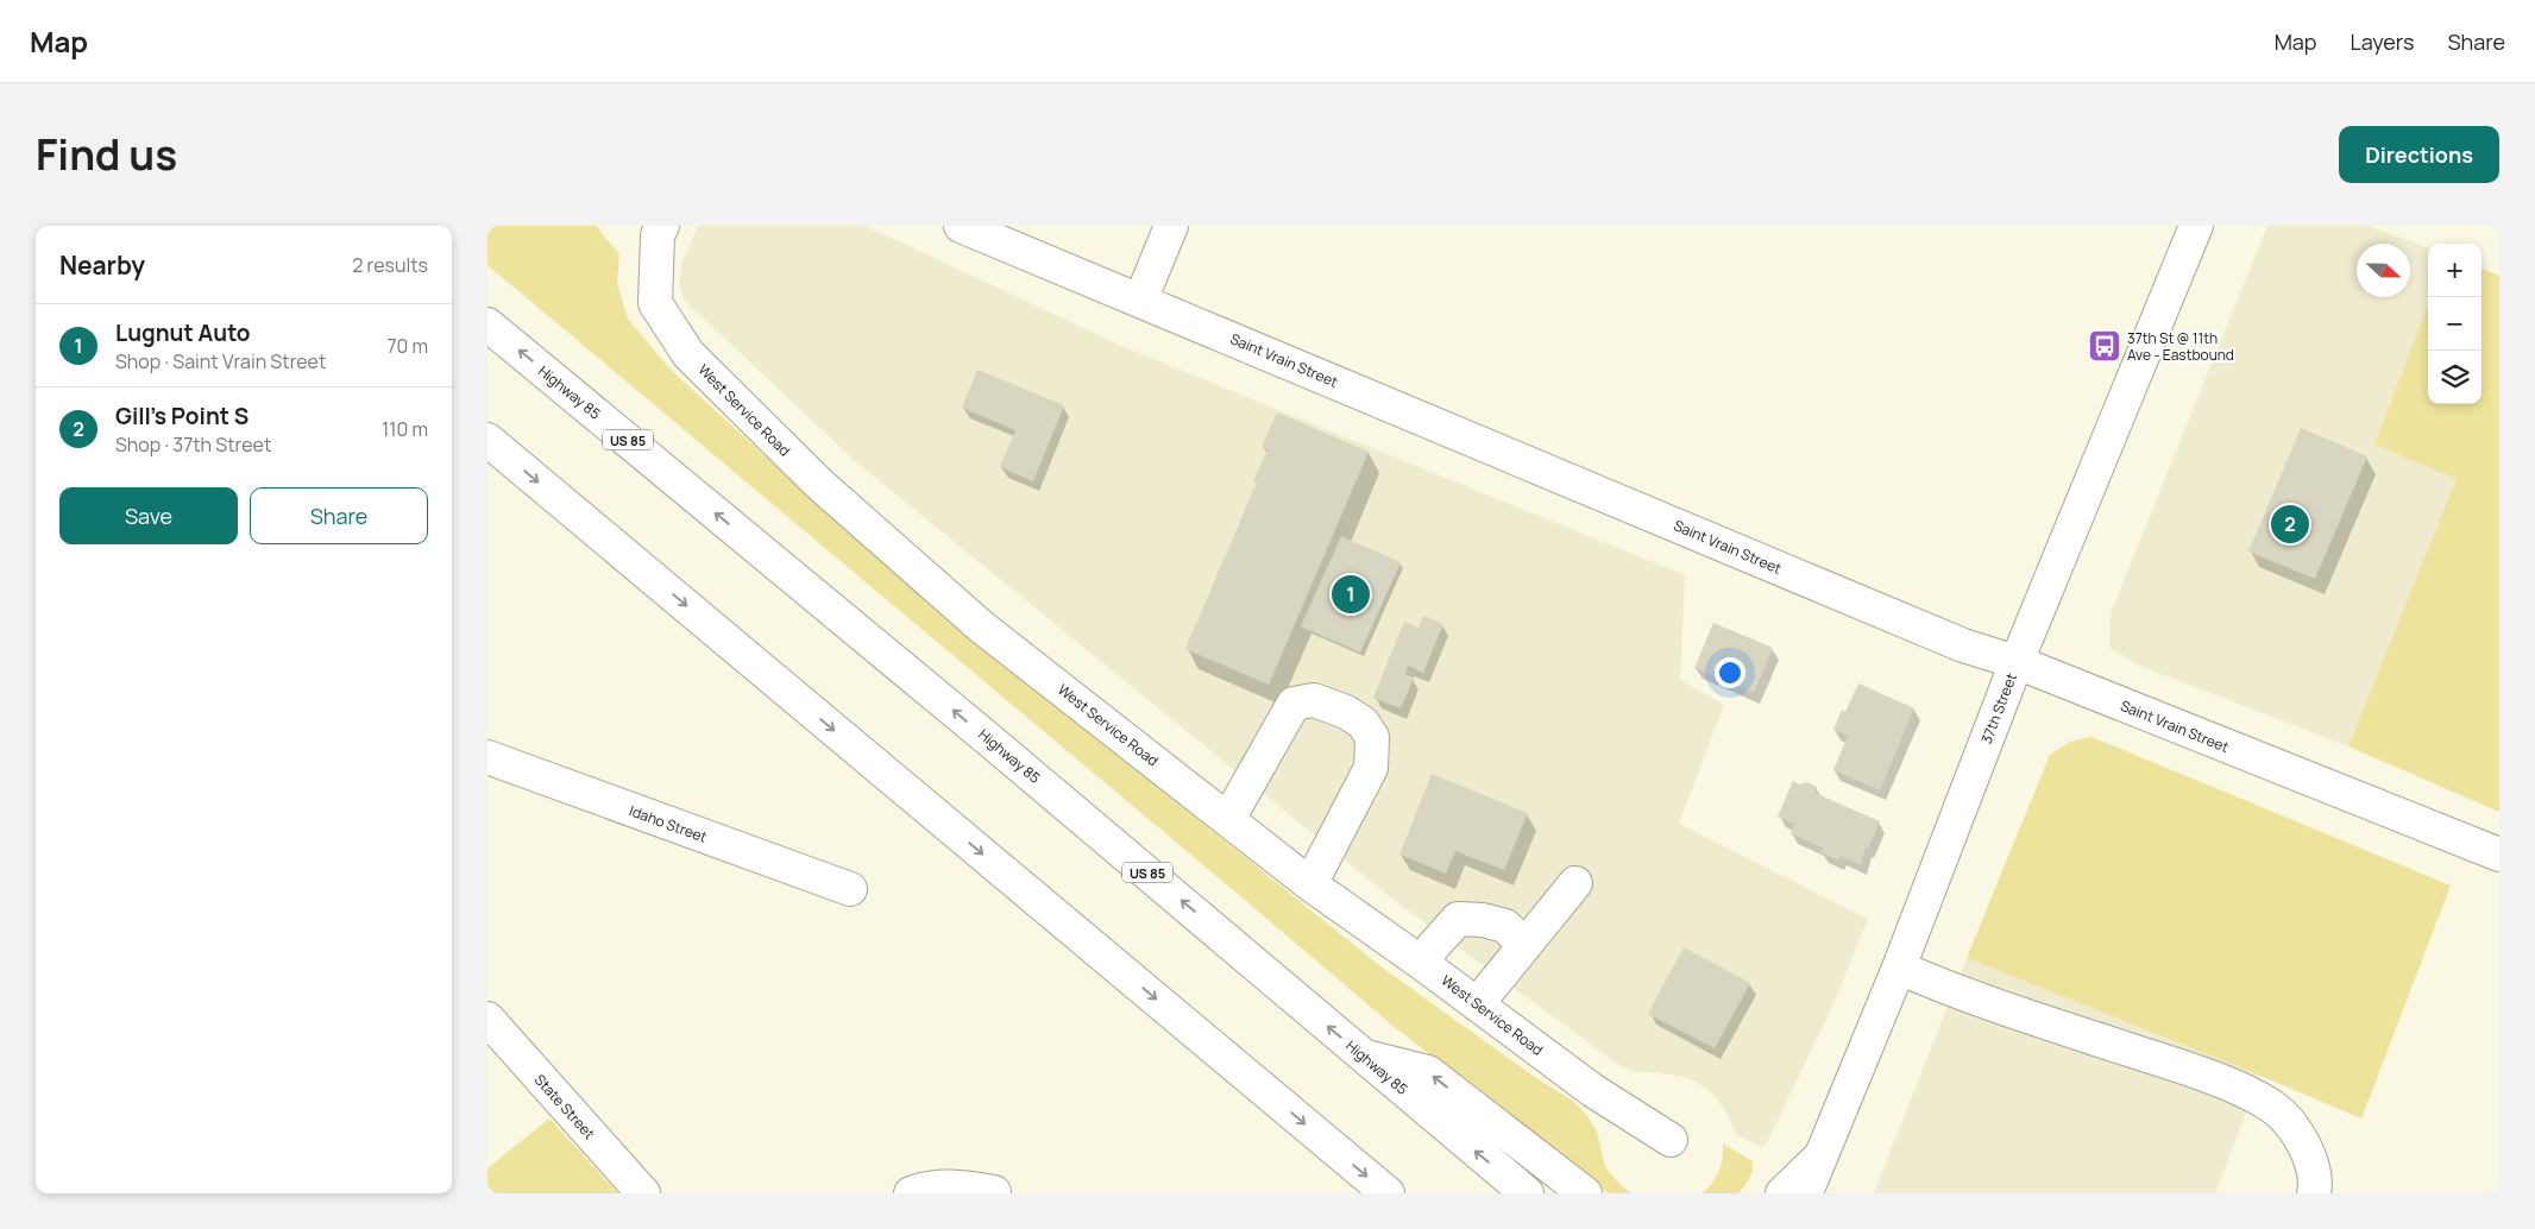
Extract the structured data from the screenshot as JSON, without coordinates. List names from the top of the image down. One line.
{"streets":{"main road":["Saint Vrain Street","Highway 85","West Service Road","US 85","37th Street","Idaho Street","State Street"]},"crossings":[["Saint Vrain Street","37th Street"]],"places":{"bus stop":["37th St @ 11th Ave - Eastbound"]},"north":"right","page":{"header":"Map","nav":["Map","Layers","Share"],"title":"Find us","buttons":["Directions",["Save","Share"]],"heading":["Nearby","2 results"],"map_buttons":["+","−"],"list":[{"mark":"1","name":"Lugnut Auto","note":"Shop · Saint Vrain Street","value":"70 m"},{"mark":"2","name":"Gill's Point S","note":"Shop · 37th Street","value":"110 m"}],"pins":["2","1"]}}
